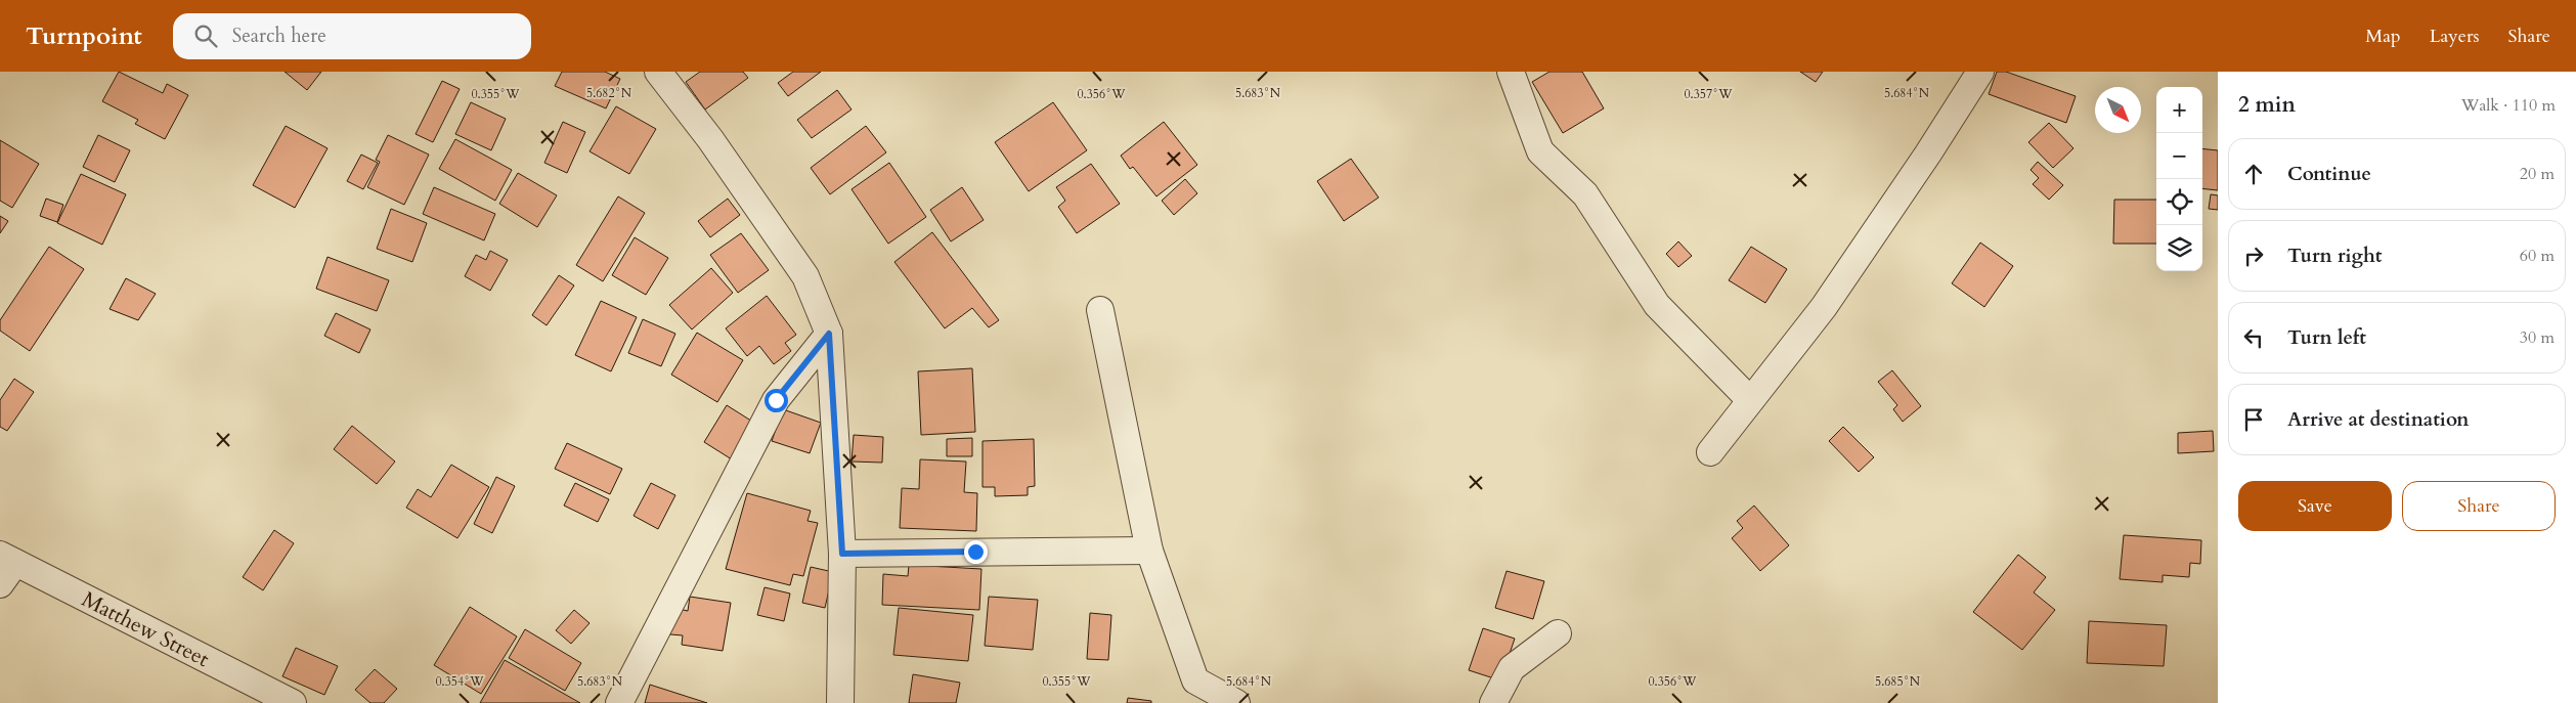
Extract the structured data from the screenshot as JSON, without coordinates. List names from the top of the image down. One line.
{"streets":{"street":["Matthew Street"]},"north":"bottom right","page":{"header":"Turnpoint","search":"Search here","nav":["Map","Layers","Share"],"heading":["2 min","Walk · 110 m"],"map_buttons":["+","−"],"list":[["Continue","20 m"],["Turn right","60 m"],["Turn left","30 m"],"Arrive at destination"],"buttons":["Save","Share"]},"coordinates":["5.682°N","5.683°N","5.684°N","0.355°W","0.356°W","0.357°W","0.354°W","5.685°N"]}
